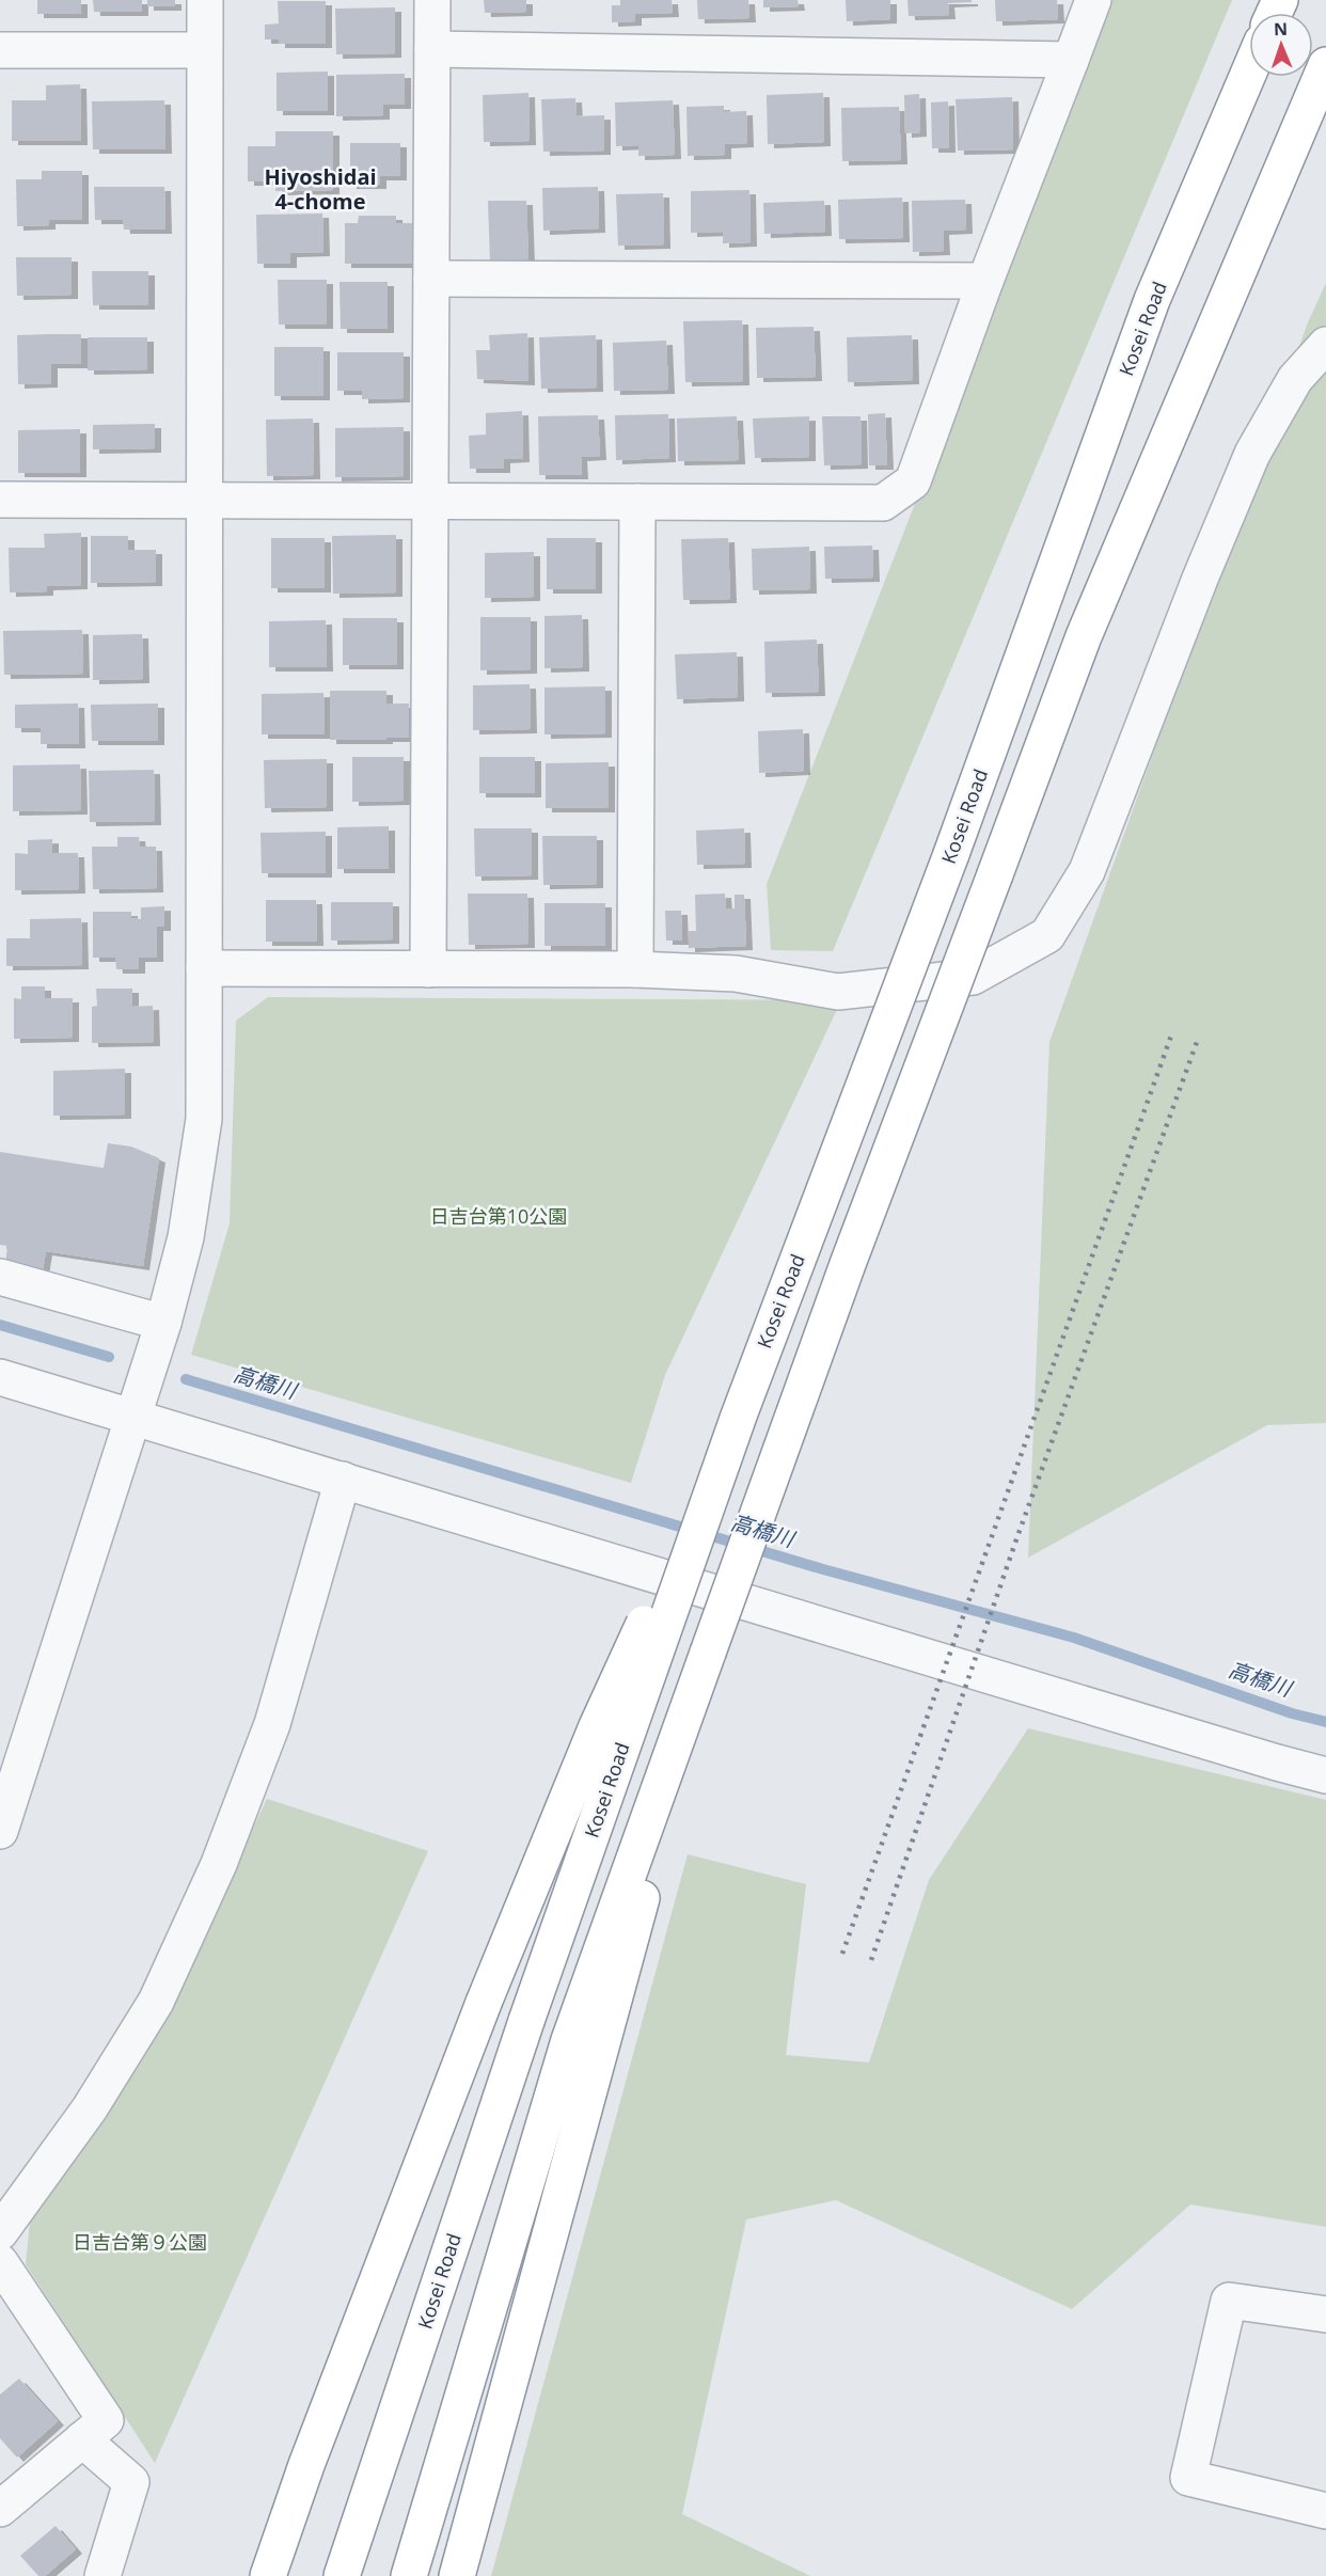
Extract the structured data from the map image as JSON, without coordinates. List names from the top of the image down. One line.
{"streets":{"highway":["Kosei Road"]},"districts":["Hiyoshidai 4-chome"],"water":["高橋川"],"parks":["日吉台第10公園","日吉台第９公園"],"north":"top"}
